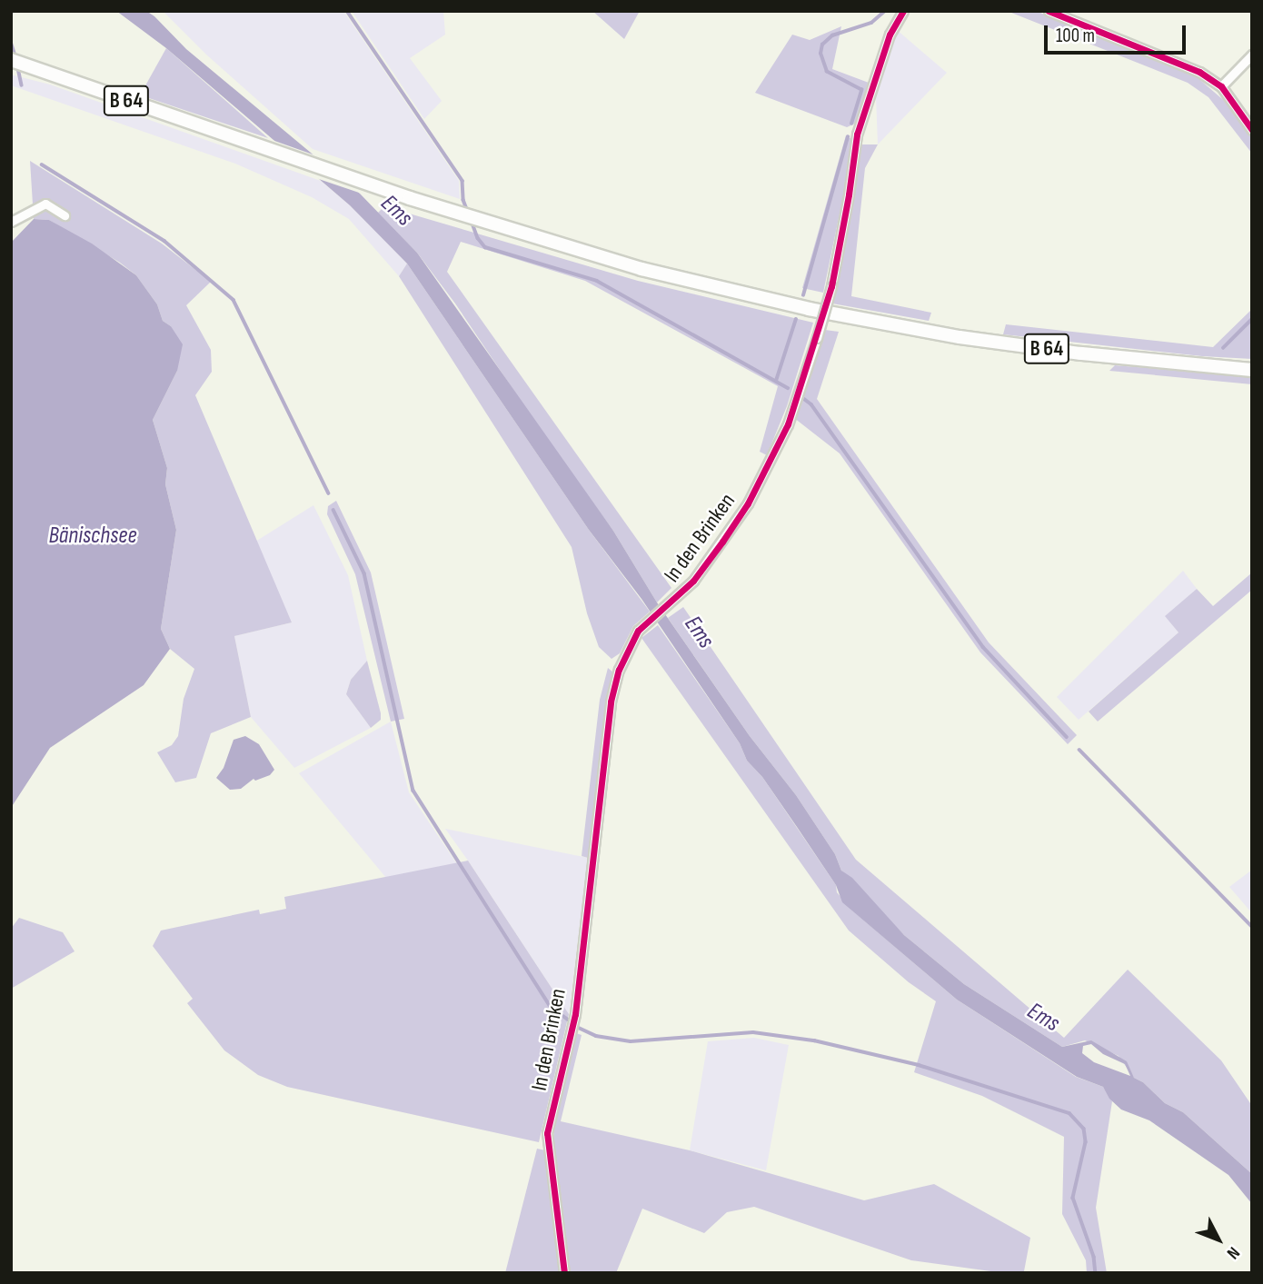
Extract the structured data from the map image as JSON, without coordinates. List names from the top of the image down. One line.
{"streets":{"main road":["B 64"],"street":["In den Brinken"]},"water":["Ems","Bänischsee"],"scale_bar":"100 m","north":"bottom right"}
